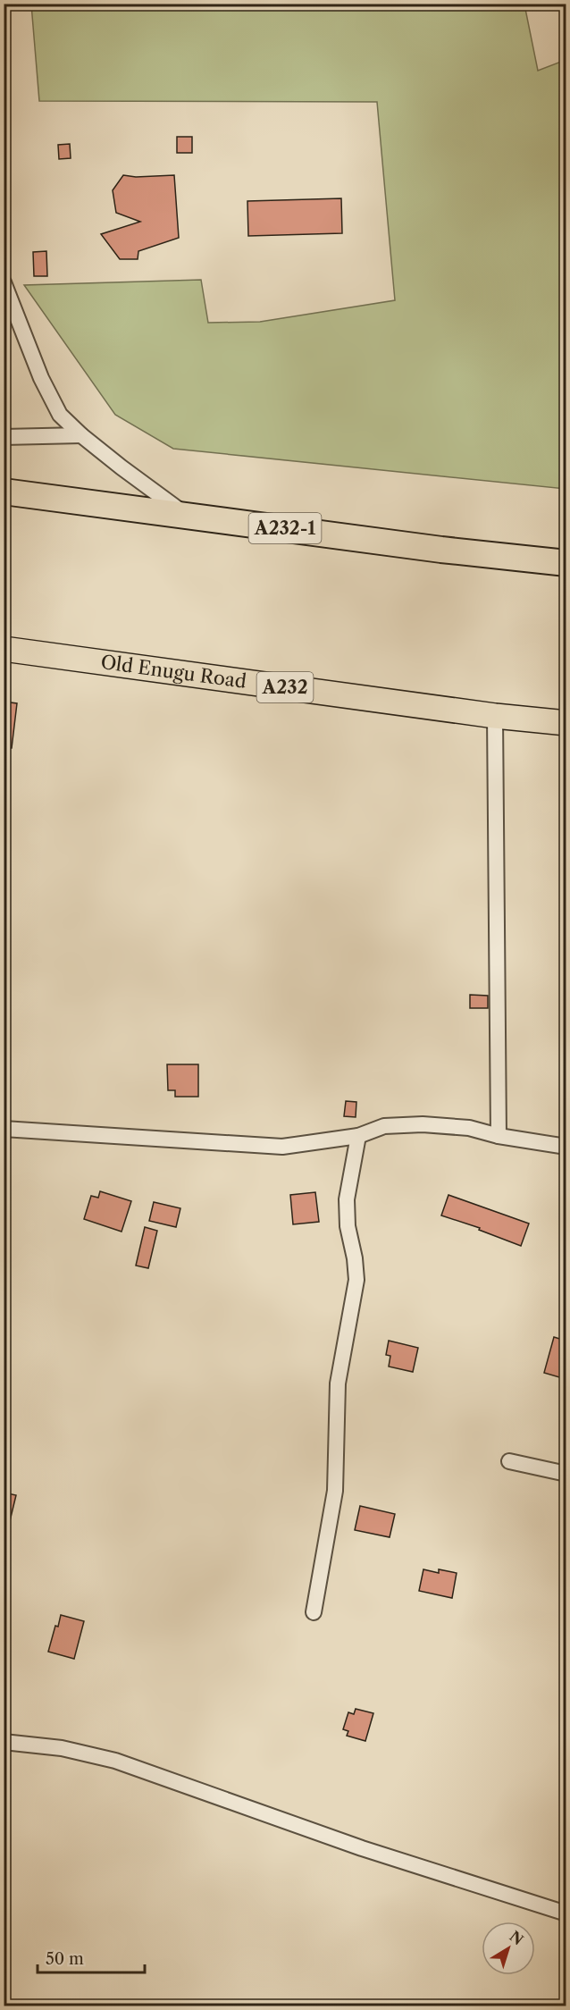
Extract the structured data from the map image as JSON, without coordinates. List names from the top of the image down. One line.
{"streets":{"highway":["A232-1"],"main road":["Old Enugu Road","A232"]},"scale_bar":"50 m","north":"top right"}
